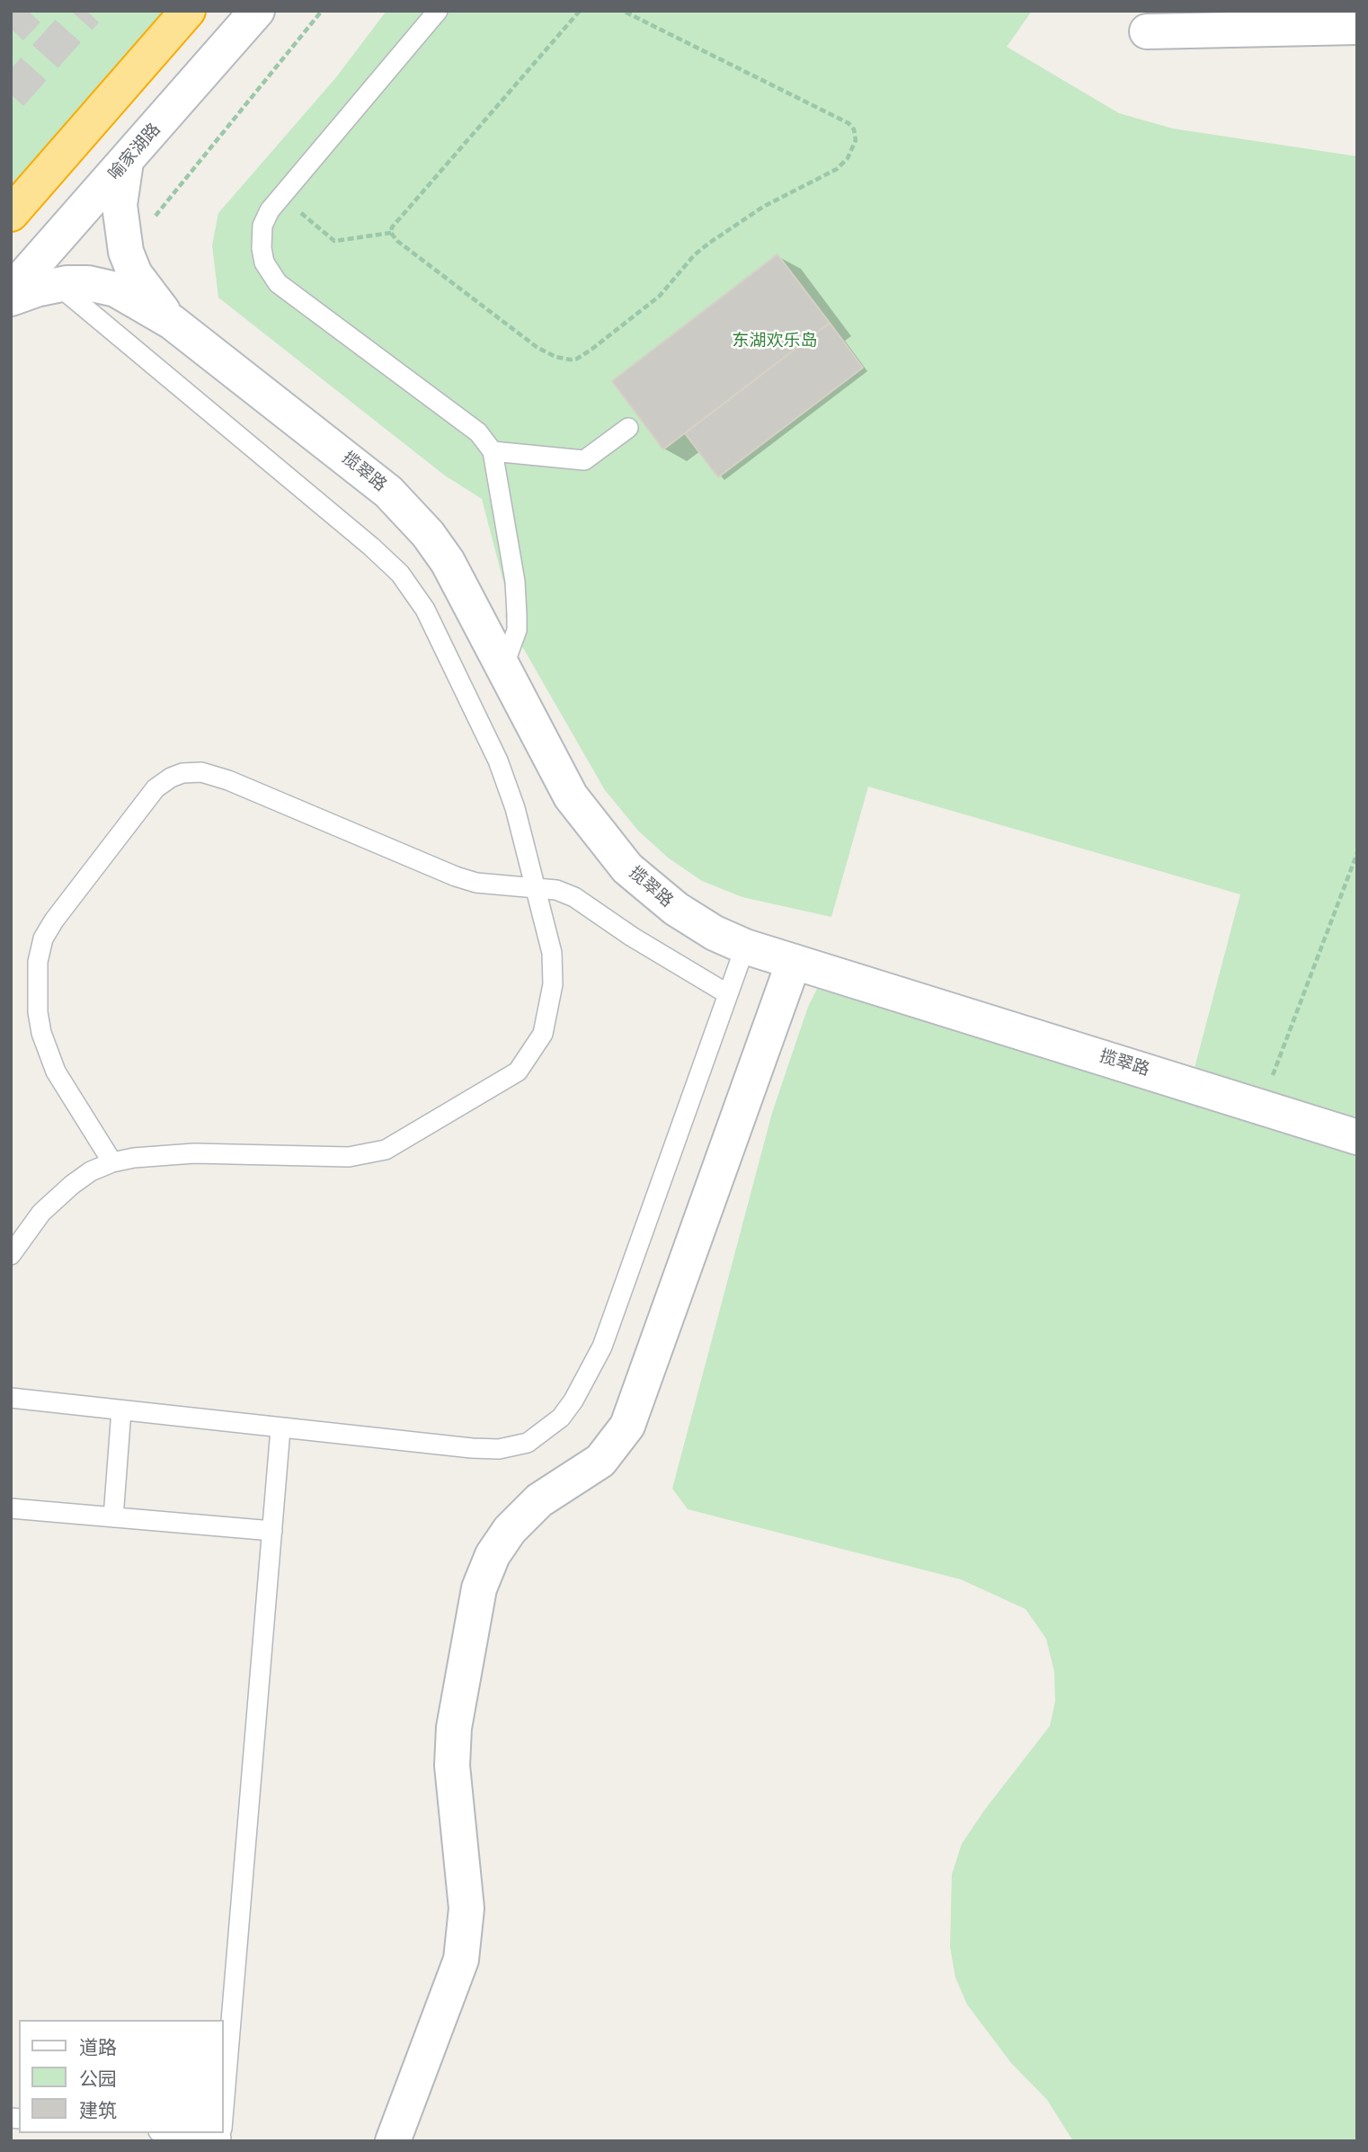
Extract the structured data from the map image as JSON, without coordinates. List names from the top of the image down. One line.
{"streets":{"street":["喻家湖路","揽翠路"]},"crossings":[["喻家湖路","揽翠路"]],"parks":["东湖欢乐岛"],"legend":["道路","公园","建筑"]}
